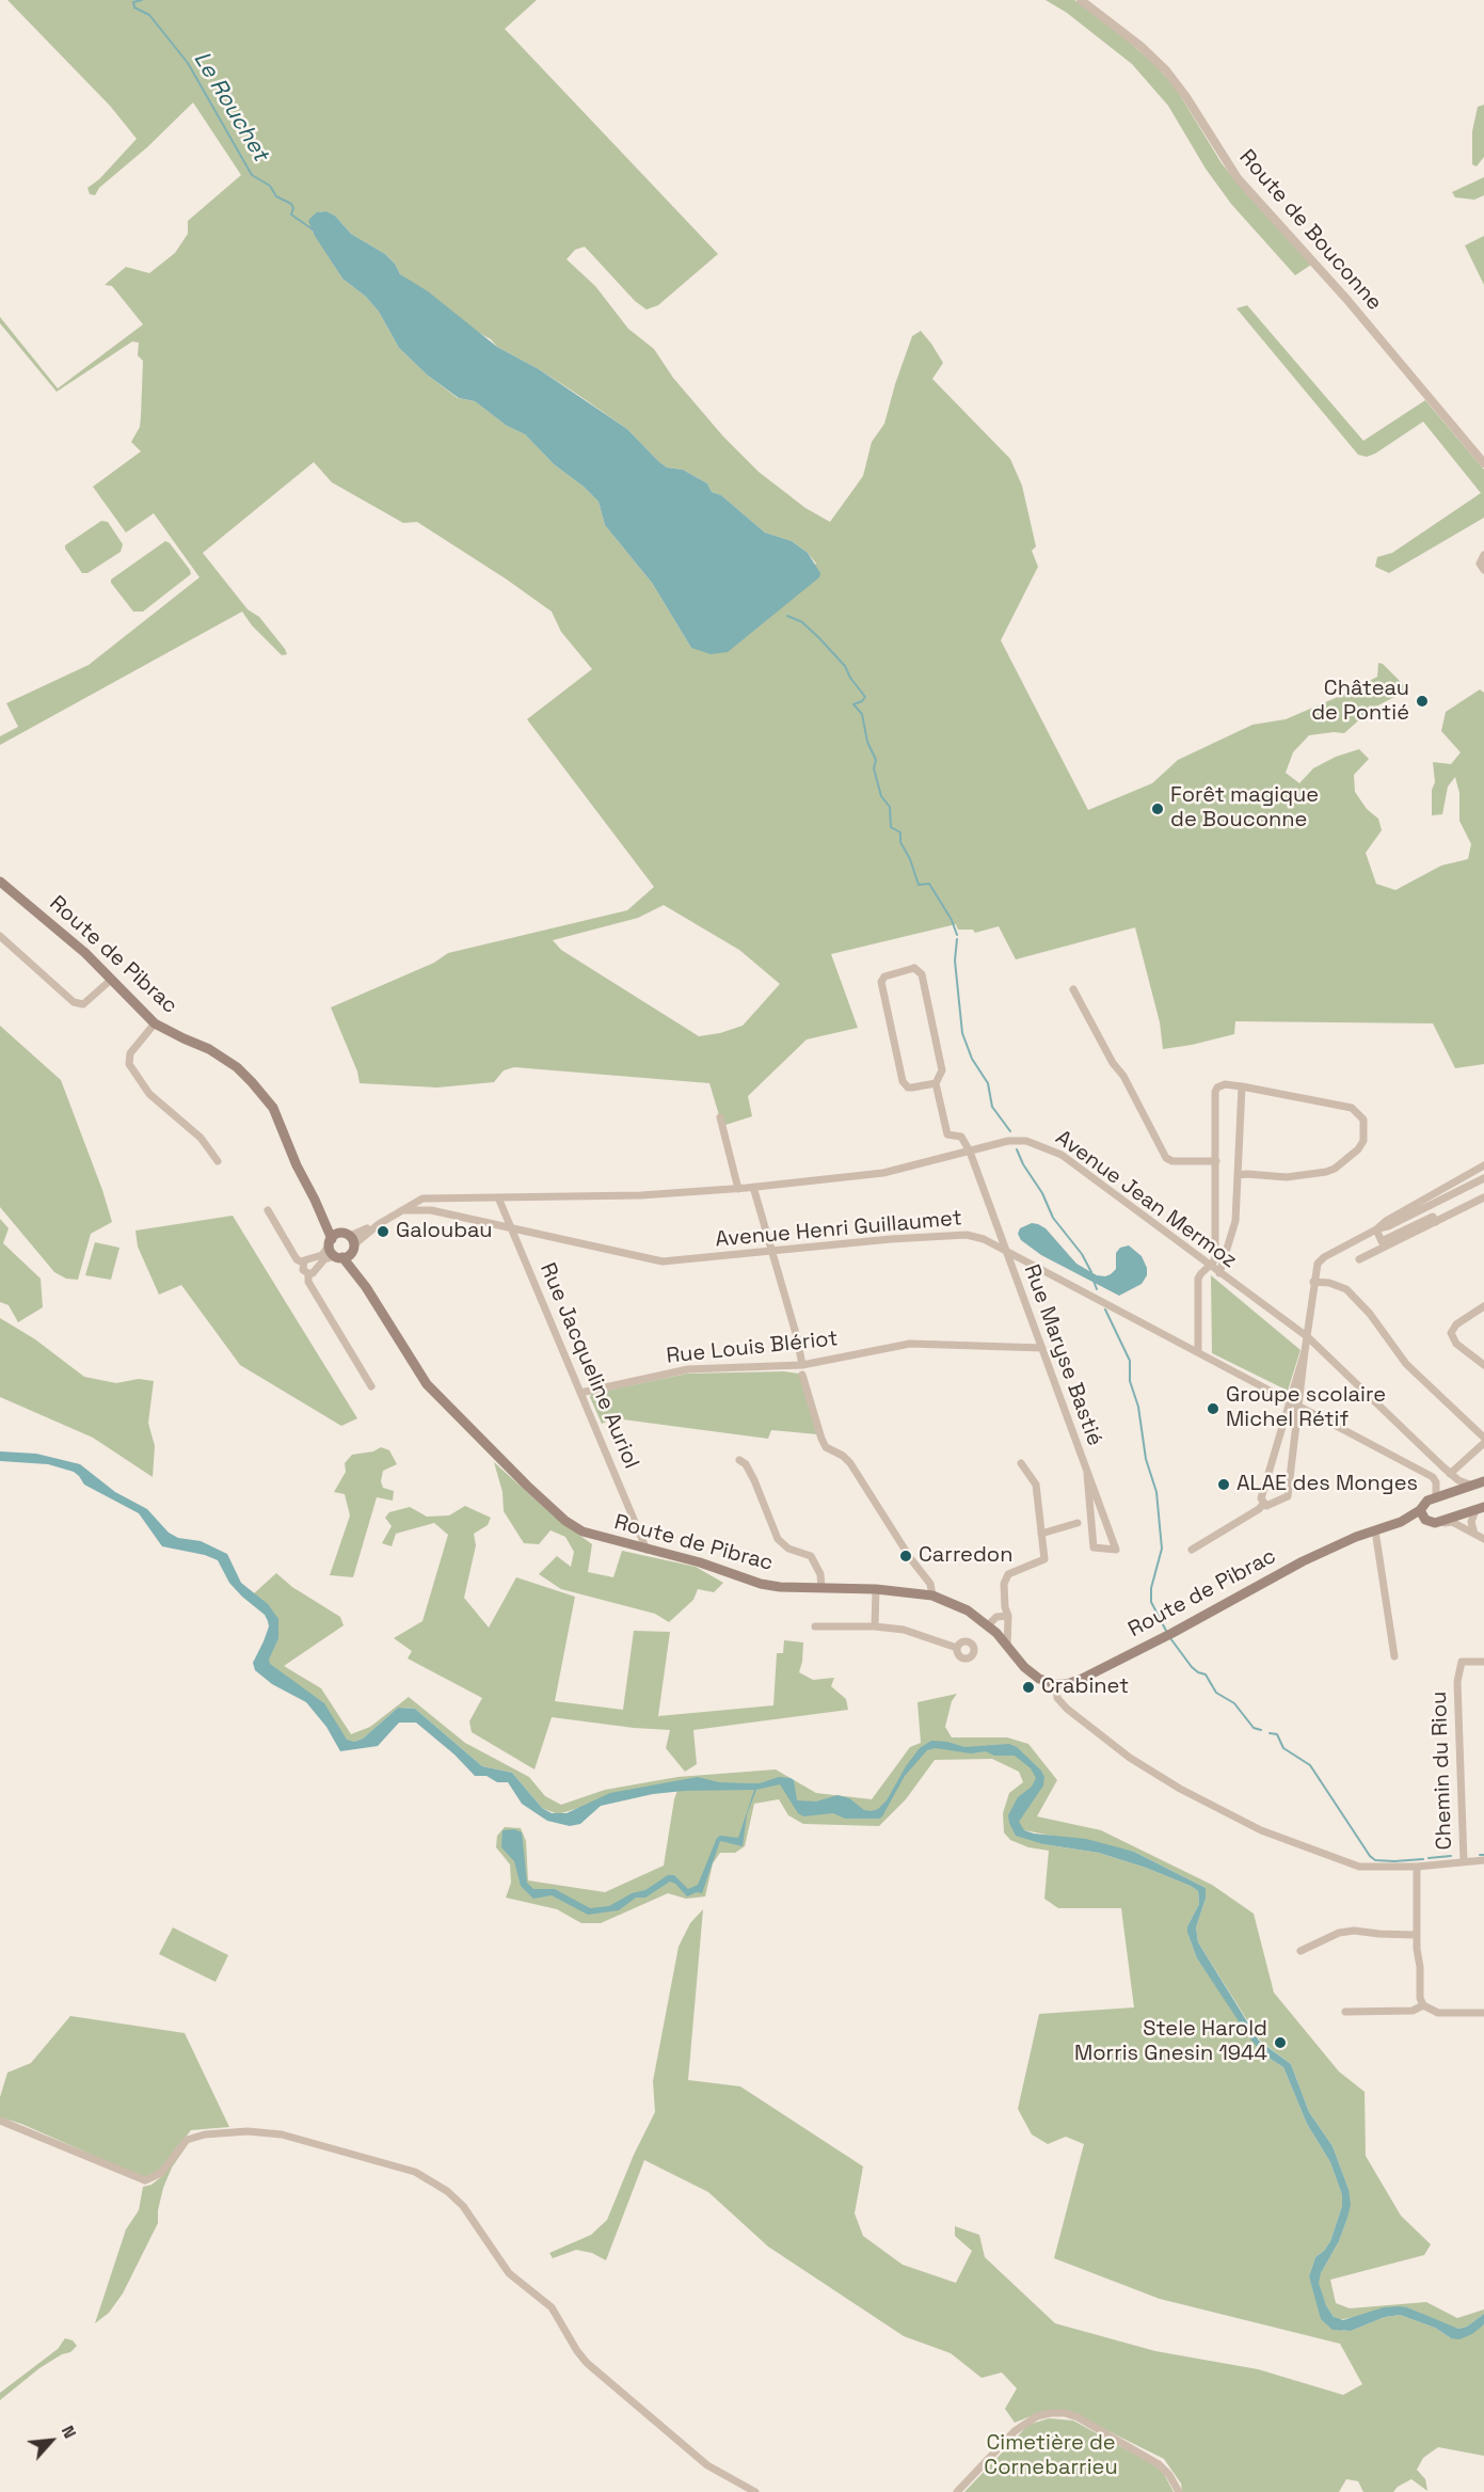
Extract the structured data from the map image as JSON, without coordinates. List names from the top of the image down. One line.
{"streets":{"main road":["Route de Pibrac"],"street":["Route de Bouconne","Avenue Jean Mermoz","Avenue Henri Guillaumet","Rue Louis Blériot","Rue Maryse Bastié","Rue Jacqueline Auriol","Chemin du Riou"]},"crossings":[["Route de Pibrac","Avenue Jean Mermoz"],["Route de Pibrac","Avenue Henri Guillaumet"],["Route de Pibrac","Rue Jacqueline Auriol"],["Avenue Jean Mermoz","Avenue Henri Guillaumet"],["Avenue Jean Mermoz","Rue Maryse Bastié"],["Avenue Jean Mermoz","Rue Jacqueline Auriol"],["Avenue Henri Guillaumet","Rue Maryse Bastié"],["Avenue Henri Guillaumet","Rue Jacqueline Auriol"],["Rue Louis Blériot","Rue Maryse Bastié"],["Rue Louis Blériot","Rue Jacqueline Auriol"]],"water":["Le Rouchet"],"parks":["Cimetière de Cornebarrieu"],"places":["Château de Pontié","Forêt magique de Bouconne","Galoubau","Groupe scolaire Michel Rétif","ALAE des Monges","Carredon","Crabinet","Stele Harold Morris Gnesin 1944"],"north":"top right"}
